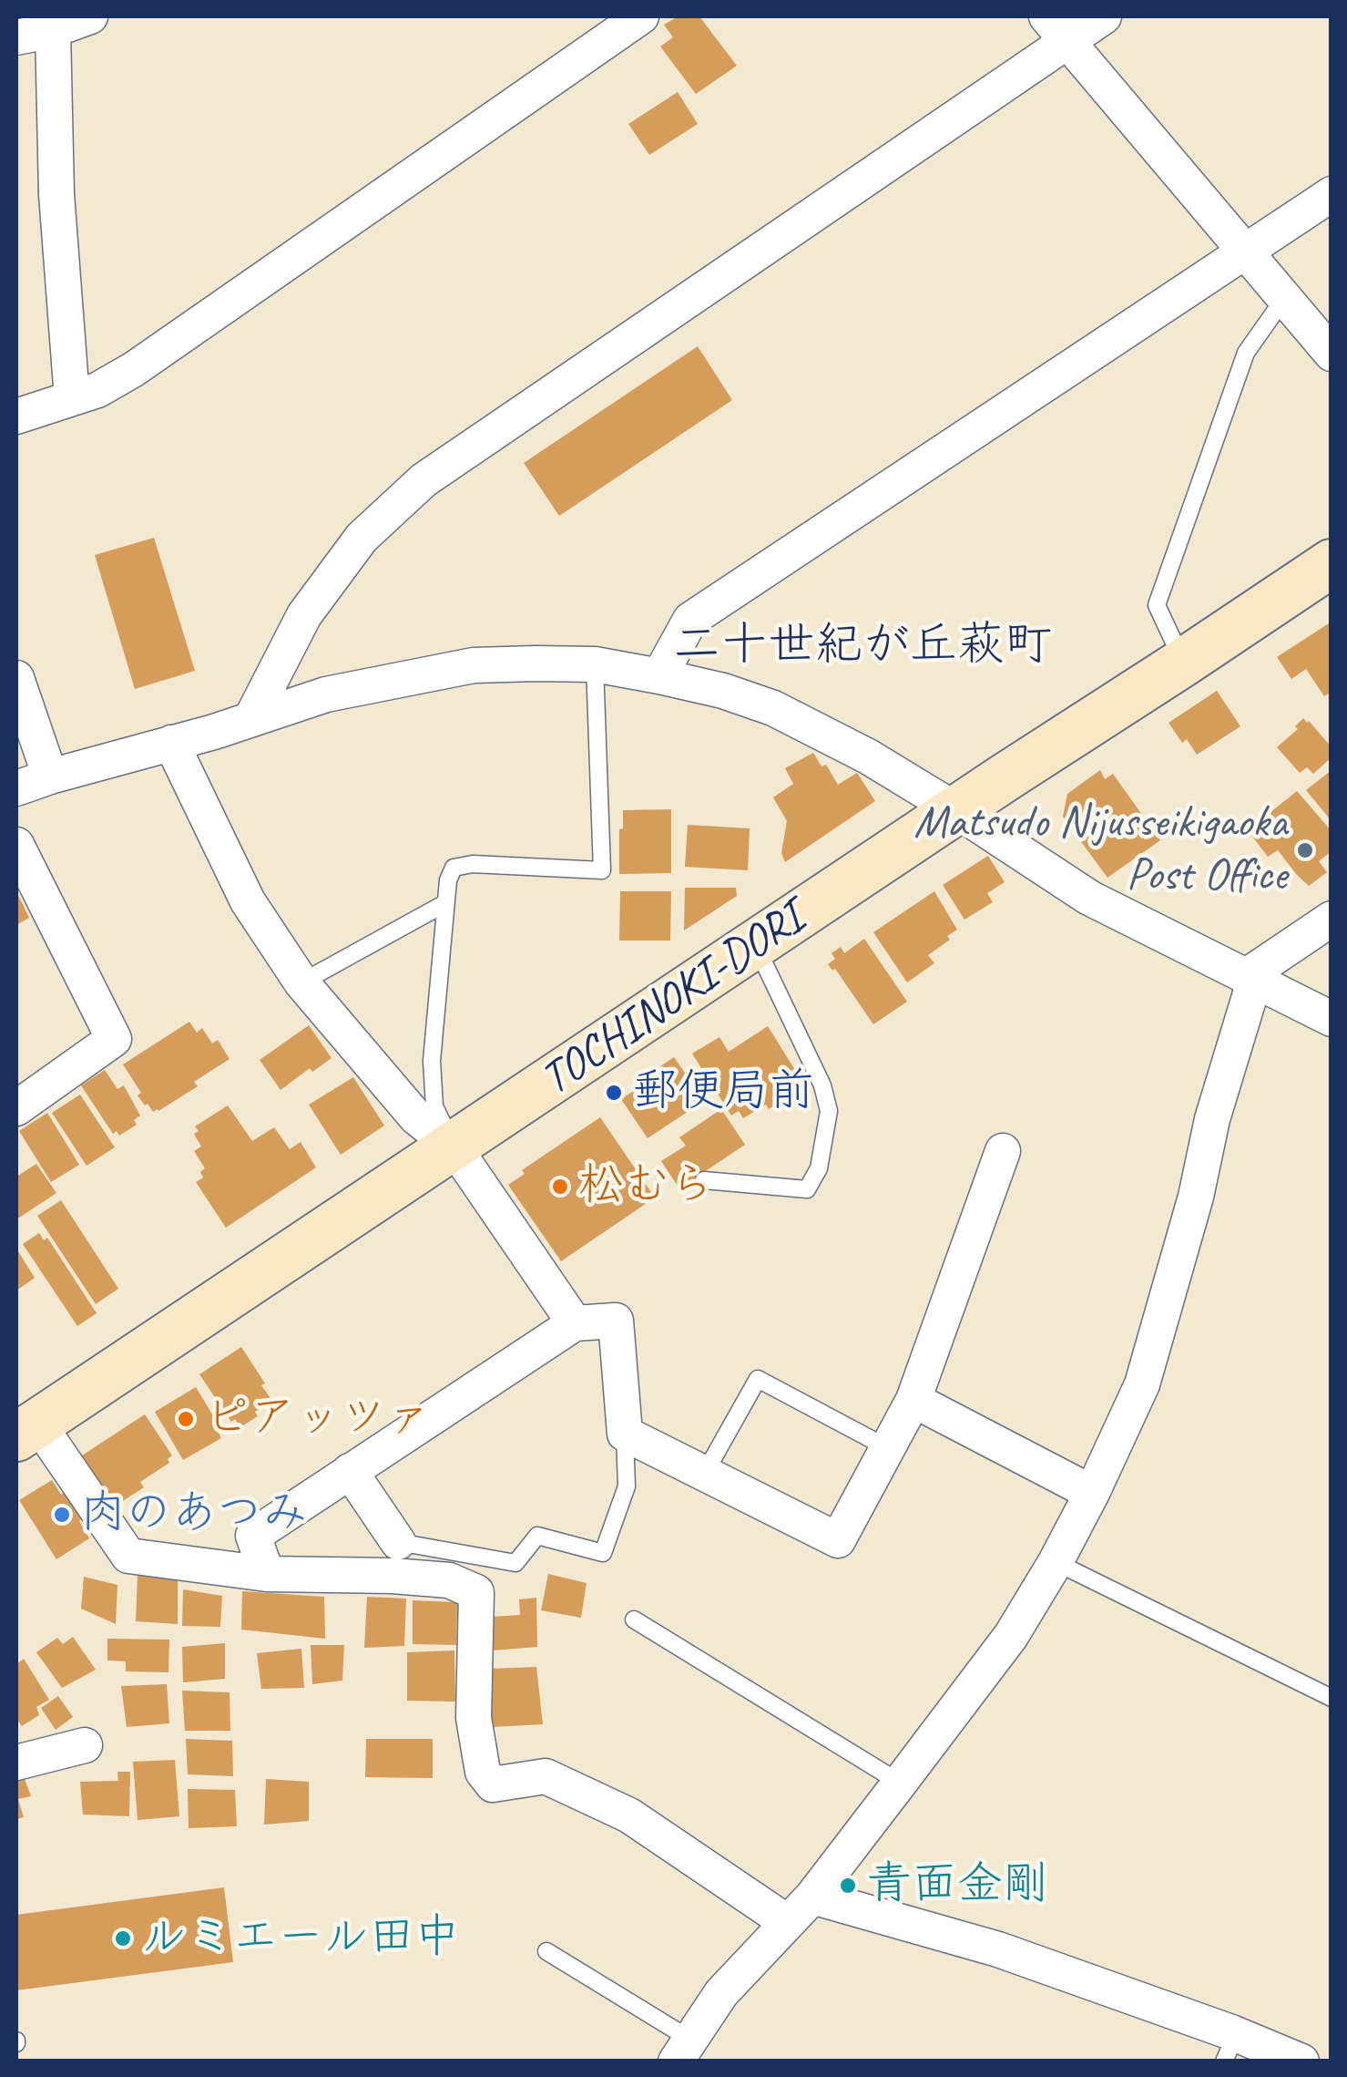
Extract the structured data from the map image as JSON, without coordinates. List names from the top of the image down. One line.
{"streets":{"street":["TOCHINOKI-DORI"]},"districts":["二十世紀が丘萩町"],"places":["Matsudo Nijusseikigaoka Post Office","郵便局前","松むら","ピアッツァ","肉のあつみ","青面金剛","ルミエール田中"]}
